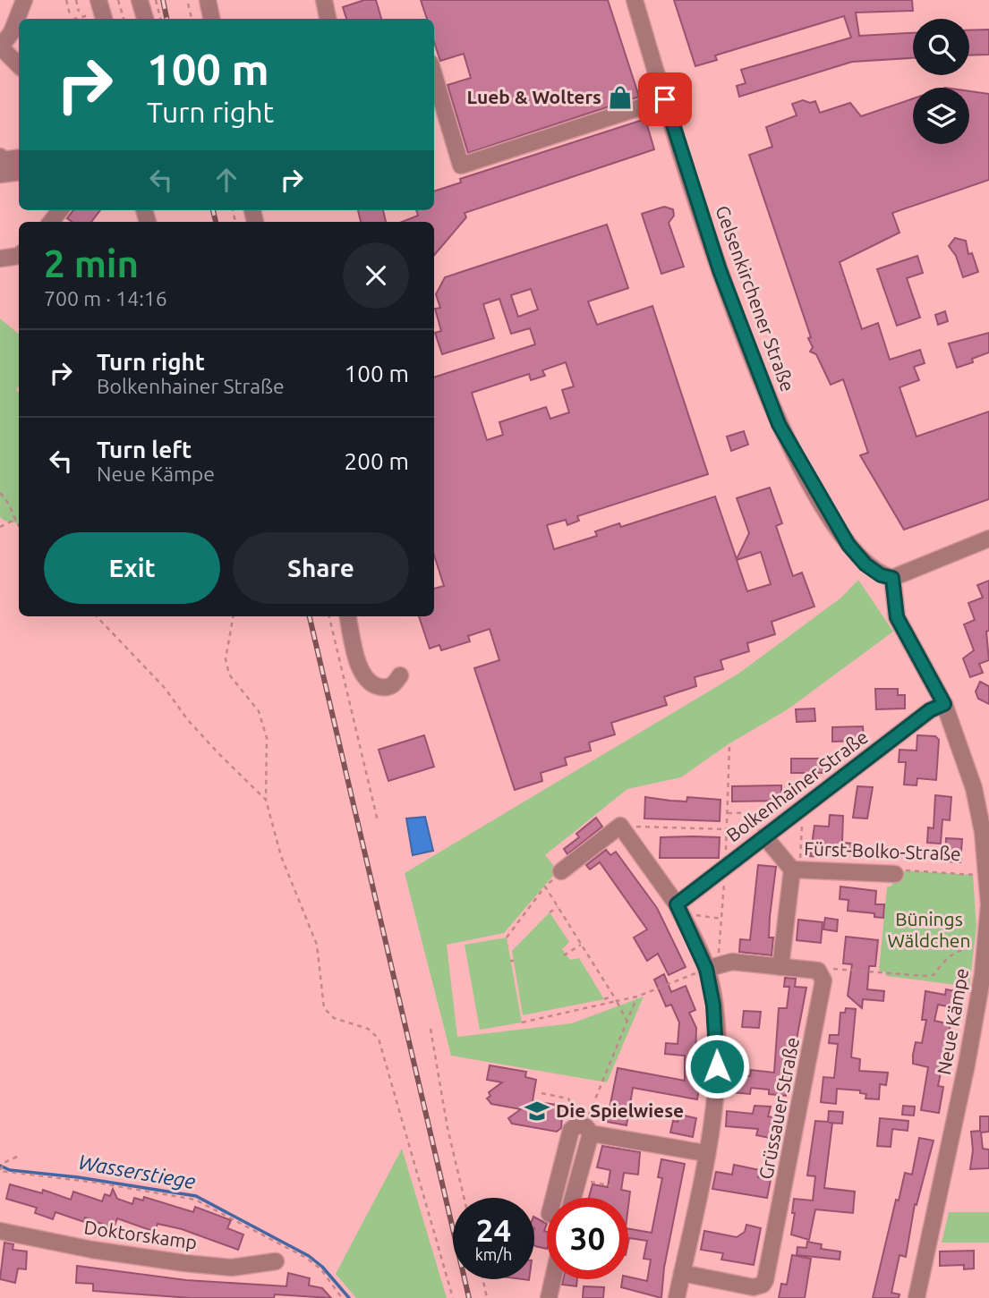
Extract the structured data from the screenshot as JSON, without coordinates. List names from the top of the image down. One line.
{"streets":{"street":["Gelsenkirchener Straße","Bolkenhainer Straße","Fürst-Bolko-Straße","Neue Kämpe","Grüssauer Straße","Doktorskamp"]},"crossings":[["Gelsenkirchener Straße","Neue Kämpe"],["Bolkenhainer Straße","Fürst-Bolko-Straße"],["Bolkenhainer Straße","Neue Kämpe"]],"water":["Wasserstiege"],"parks":["Bünings Wäldchen"],"places":{"shop":["Lueb & Wolters"],"school or university":["Die Spielwiese"]},"page":{"turn":["100 m","Turn right"],"heading":["2 min","700 m · 14:16"],"list":[{"name":"Turn right","note":"Bolkenhainer Straße","value":"100 m"},{"name":"Turn left","note":"Neue Kämpe","value":"200 m"}],"buttons":["Exit","Share"],"speed":"24 km/h","limit":"30"}}
